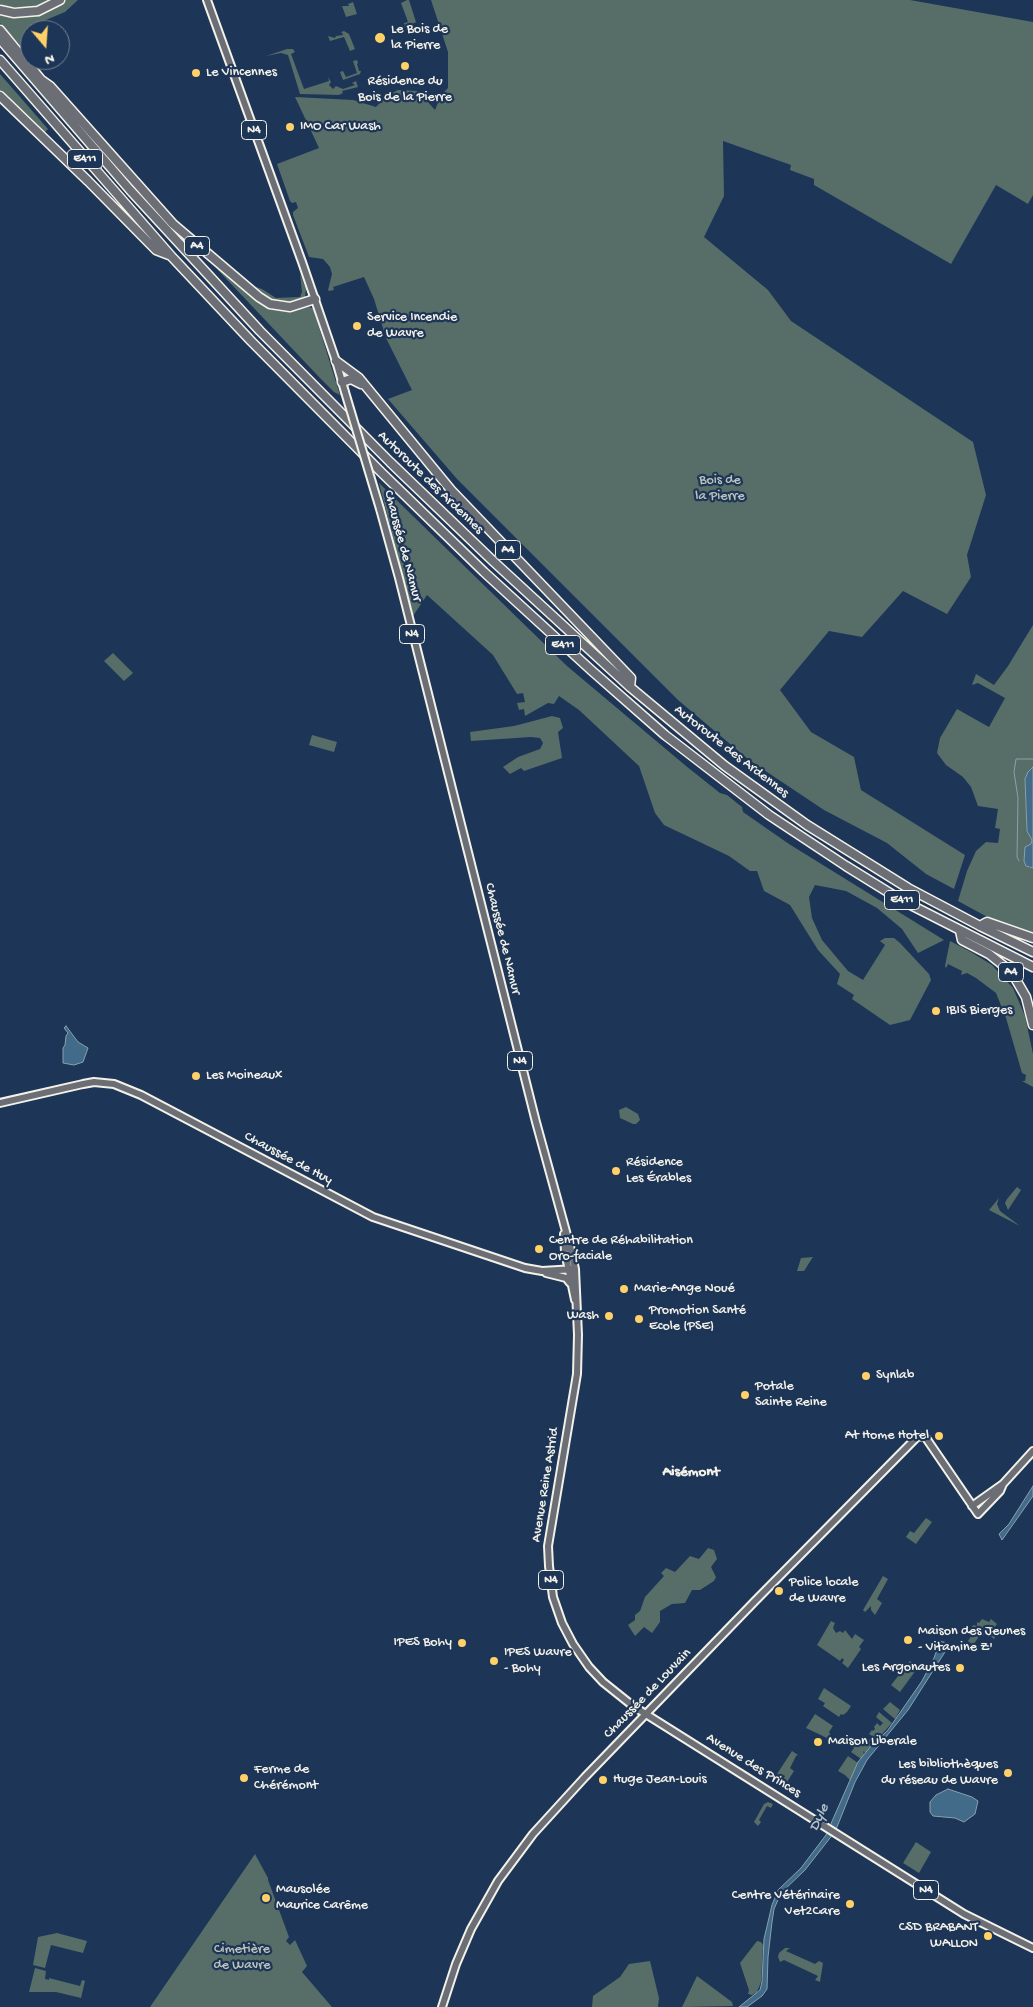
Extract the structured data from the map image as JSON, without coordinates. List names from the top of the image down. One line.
{"streets":{"highway":["E411","A4","Autoroute des Ardennes"],"main road":["N4","Chaussée de Namur","Chaussée de Huy","Avenue Reine Astrid","Chaussée de Louvain","Avenue des Princes"]},"crossings":[["A4","Autoroute des Ardennes"],["A4","Chaussée de Namur"],["Chaussée de Namur","Chaussée de Huy"],["Chaussée de Namur","Avenue Reine Astrid"],["Chaussée de Huy","Avenue Reine Astrid"],["Avenue Reine Astrid","Chaussée de Louvain"],["Avenue Reine Astrid","Avenue des Princes"],["Chaussée de Louvain","Avenue des Princes"]],"districts":["Aisémont"],"water":["Dyle"],"parks":["Bois de la Pierre","Cimetière de Wavre"],"places":["Le Bois de la Pierre","Résidence du Bois de la Pierre","Le Vincennes","IMO Car Wash","Service Incendie de Wavre","IBIS Bierges","Les Moineaux","Résidence Les Érables","Centre de Réhabilitation Oro-faciale","Marie-Ange Noué","Wash","Promotion Santé Ecole (PSE)","Synlab","Potale Sainte Reine","At Home Hotel","Police locale de Wavre","Maison des Jeunes - Vitamine Z'","IPES Bohy","IPES Wavre - Bohy","Les Argonautes","Maison Liberale","Les bibliothèques du réseau de Wavre","Ferme de Chérémont","Huge Jean-Louis","Mausolée Maurice Carême","Centre Vétérinaire Vet2Care","CSD BRABANT WALLON"],"north":"bottom"}
